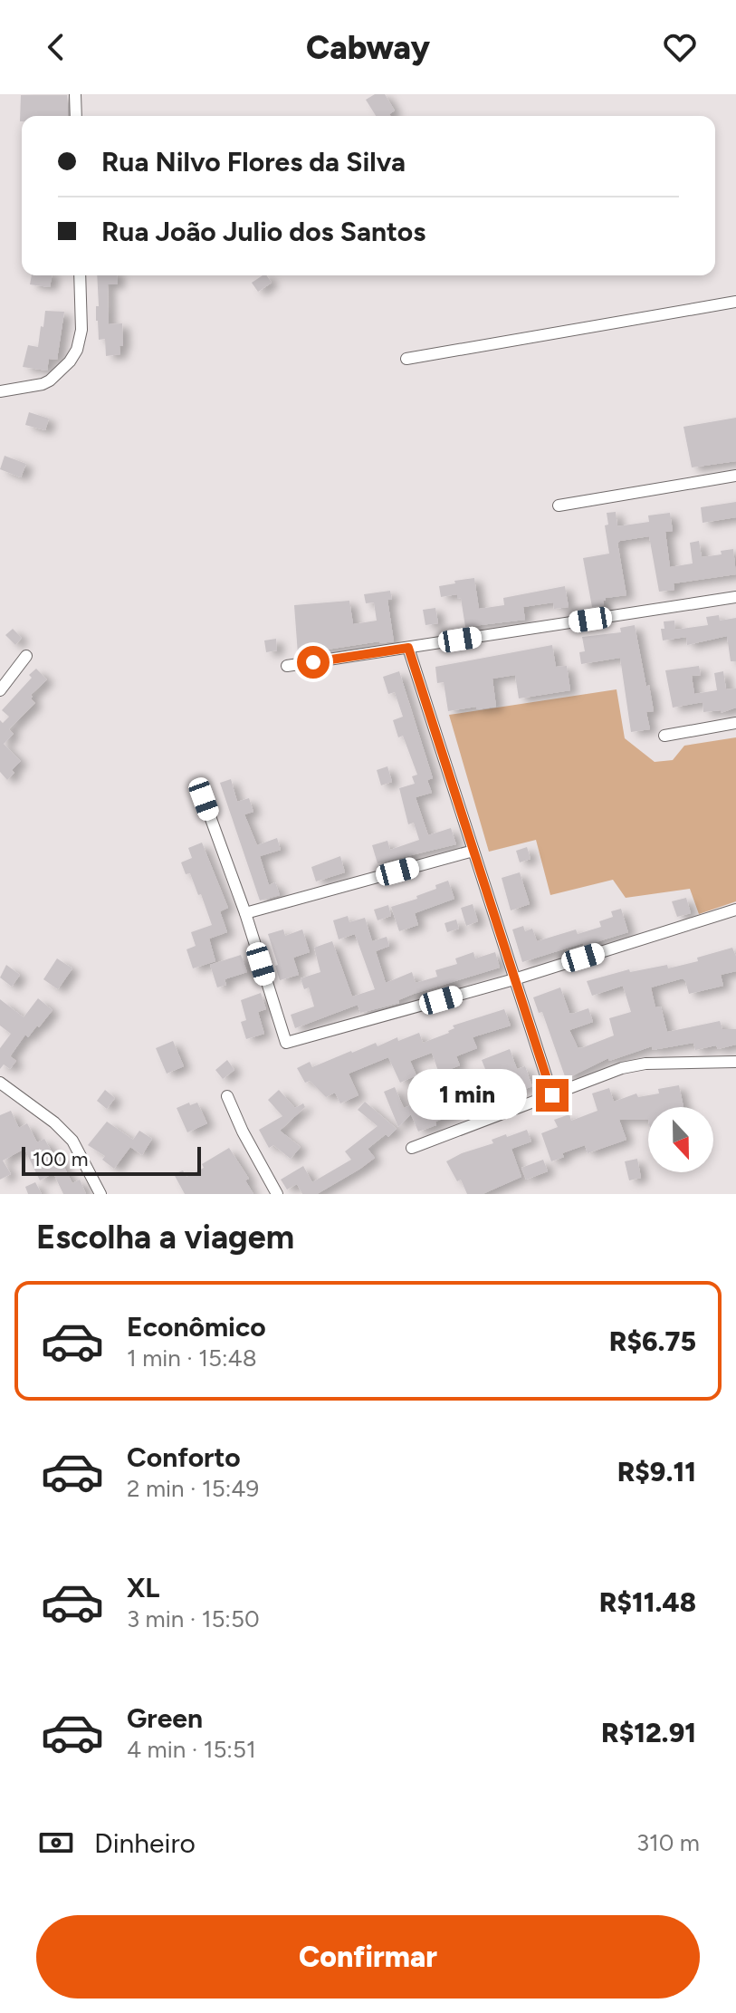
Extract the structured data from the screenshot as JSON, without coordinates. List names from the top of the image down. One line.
{"scale_bar":"100 m","north":"bottom","page":{"header":"Cabway","banner":["Rua Nilvo Flores da Silva","Rua João Julio dos Santos"],"bubble":"1 min","scale":"100 m","heading":"Escolha a viagem","list":[{"name":"Econômico","note":"1 min · 15:48","value":"R$6.75"},{"name":"Conforto","note":"2 min · 15:49","value":"R$9.11"},{"name":"XL","note":"3 min · 15:50","value":"R$11.48"},{"name":"Green","note":"4 min · 15:51","value":"R$12.91"}],"pay":["Dinheiro","310 m"],"buttons":"Confirmar"}}
